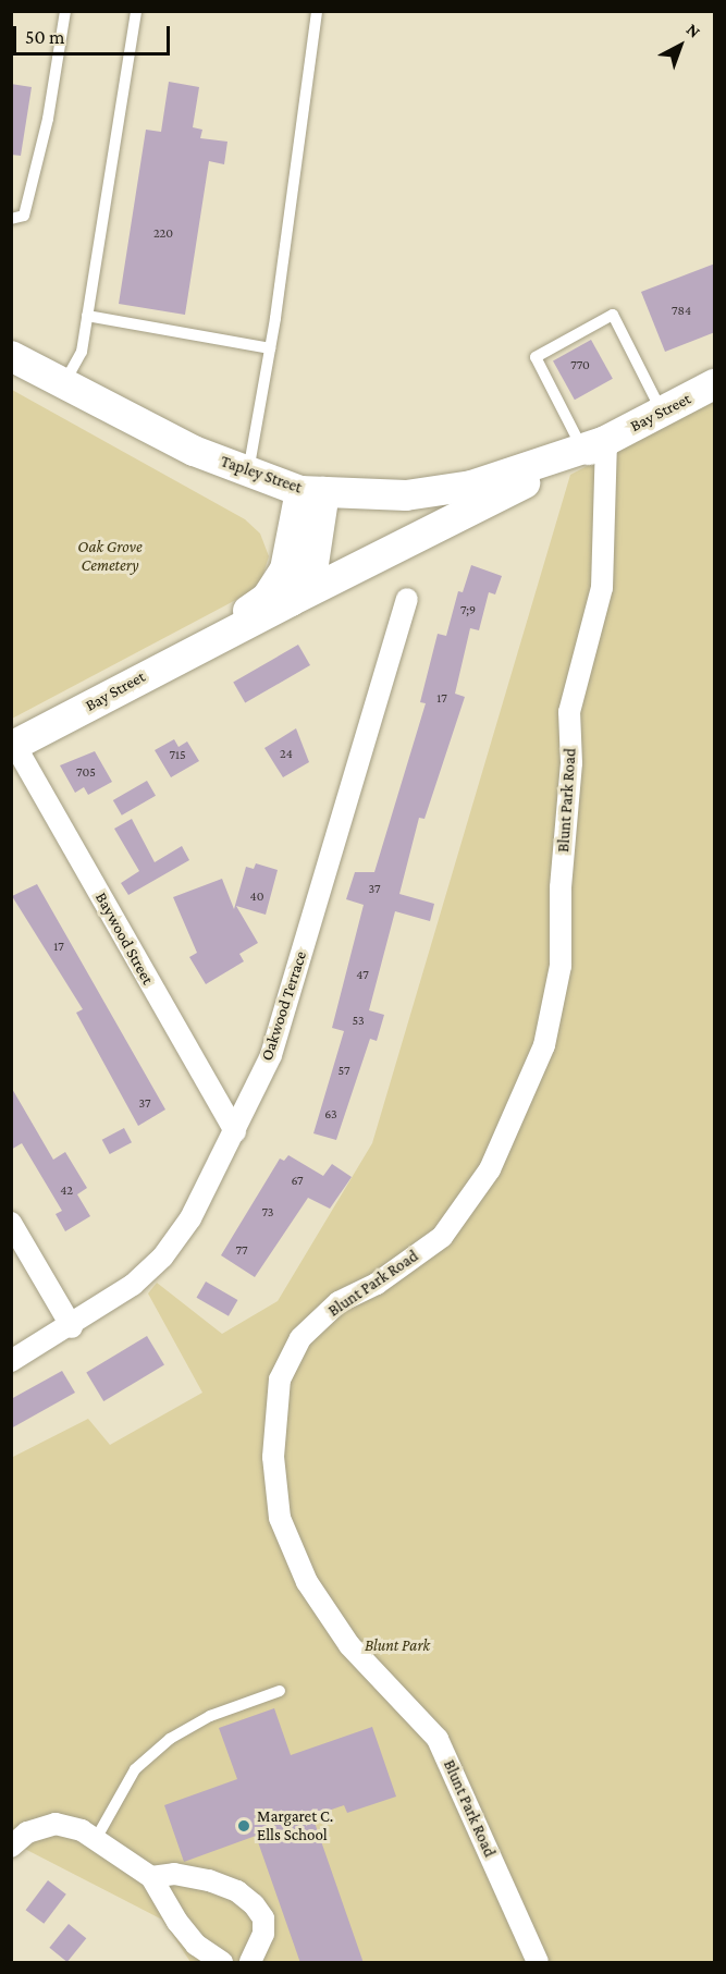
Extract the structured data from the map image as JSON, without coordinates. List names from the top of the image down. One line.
{"streets":{"main road":["Bay Street","Tapley Street"],"street":["Blunt Park Road","Baywood Street","Oakwood Terrace"]},"crossings":[["Bay Street","Tapley Street"],["Bay Street","Blunt Park Road"],["Bay Street","Baywood Street"],["Tapley Street","Blunt Park Road"],["Baywood Street","Oakwood Terrace"]],"parks":["Oak Grove Cemetery","Blunt Park"],"places":["Margaret C. Ells School"],"house_numbers":["220","784","770","7;9","17","24","715","705","37","40","17","47","53","57","37","63","67","42","73","77"],"scale_bar":"50 m","north":"top right"}
